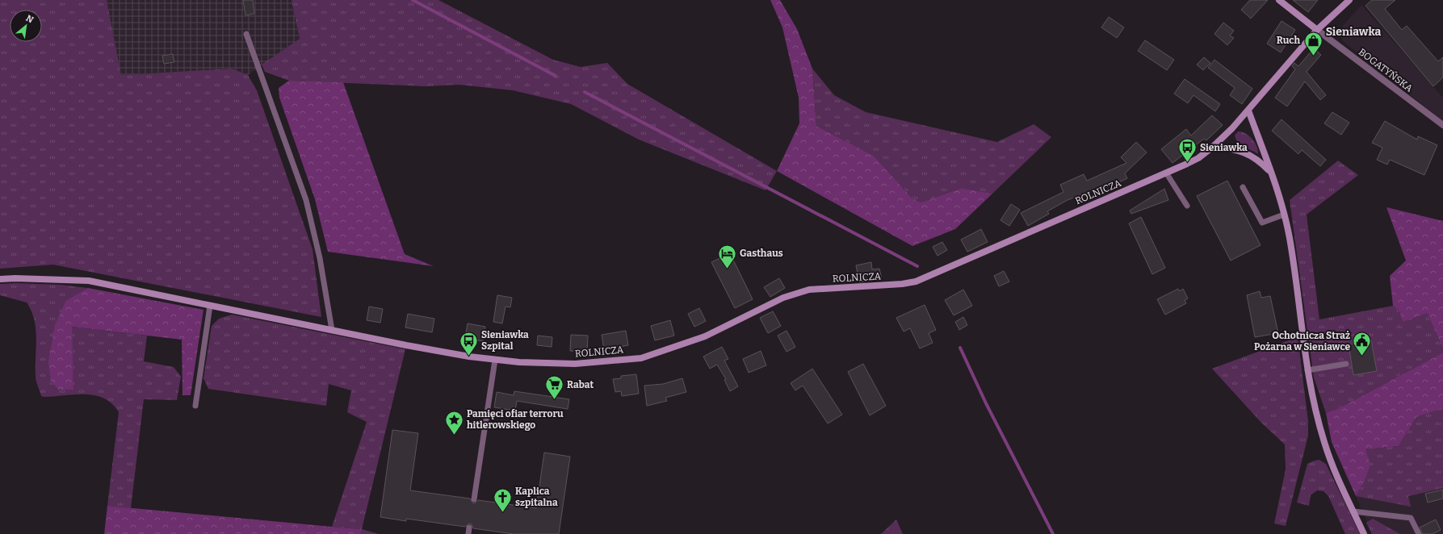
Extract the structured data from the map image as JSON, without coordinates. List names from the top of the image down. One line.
{"streets":{"street":["BOGATYŃSKA","ROLNICZA"]},"crossings":[["BOGATYŃSKA","ROLNICZA"]],"districts":["Sieniawka"],"places":{"shop":["Ruch"],"bus stop":["Sieniawka","Sieniawka Szpital"],"hotel":["Gasthaus"],"public building":["Ochotnicza Straż Pożarna w Sieniawce"],"supermarket":["Rabat"],"place":["Pamięci ofiar terroru hitlerowskiego"],"church":["Kaplica szpitalna"]},"north":"top right"}
